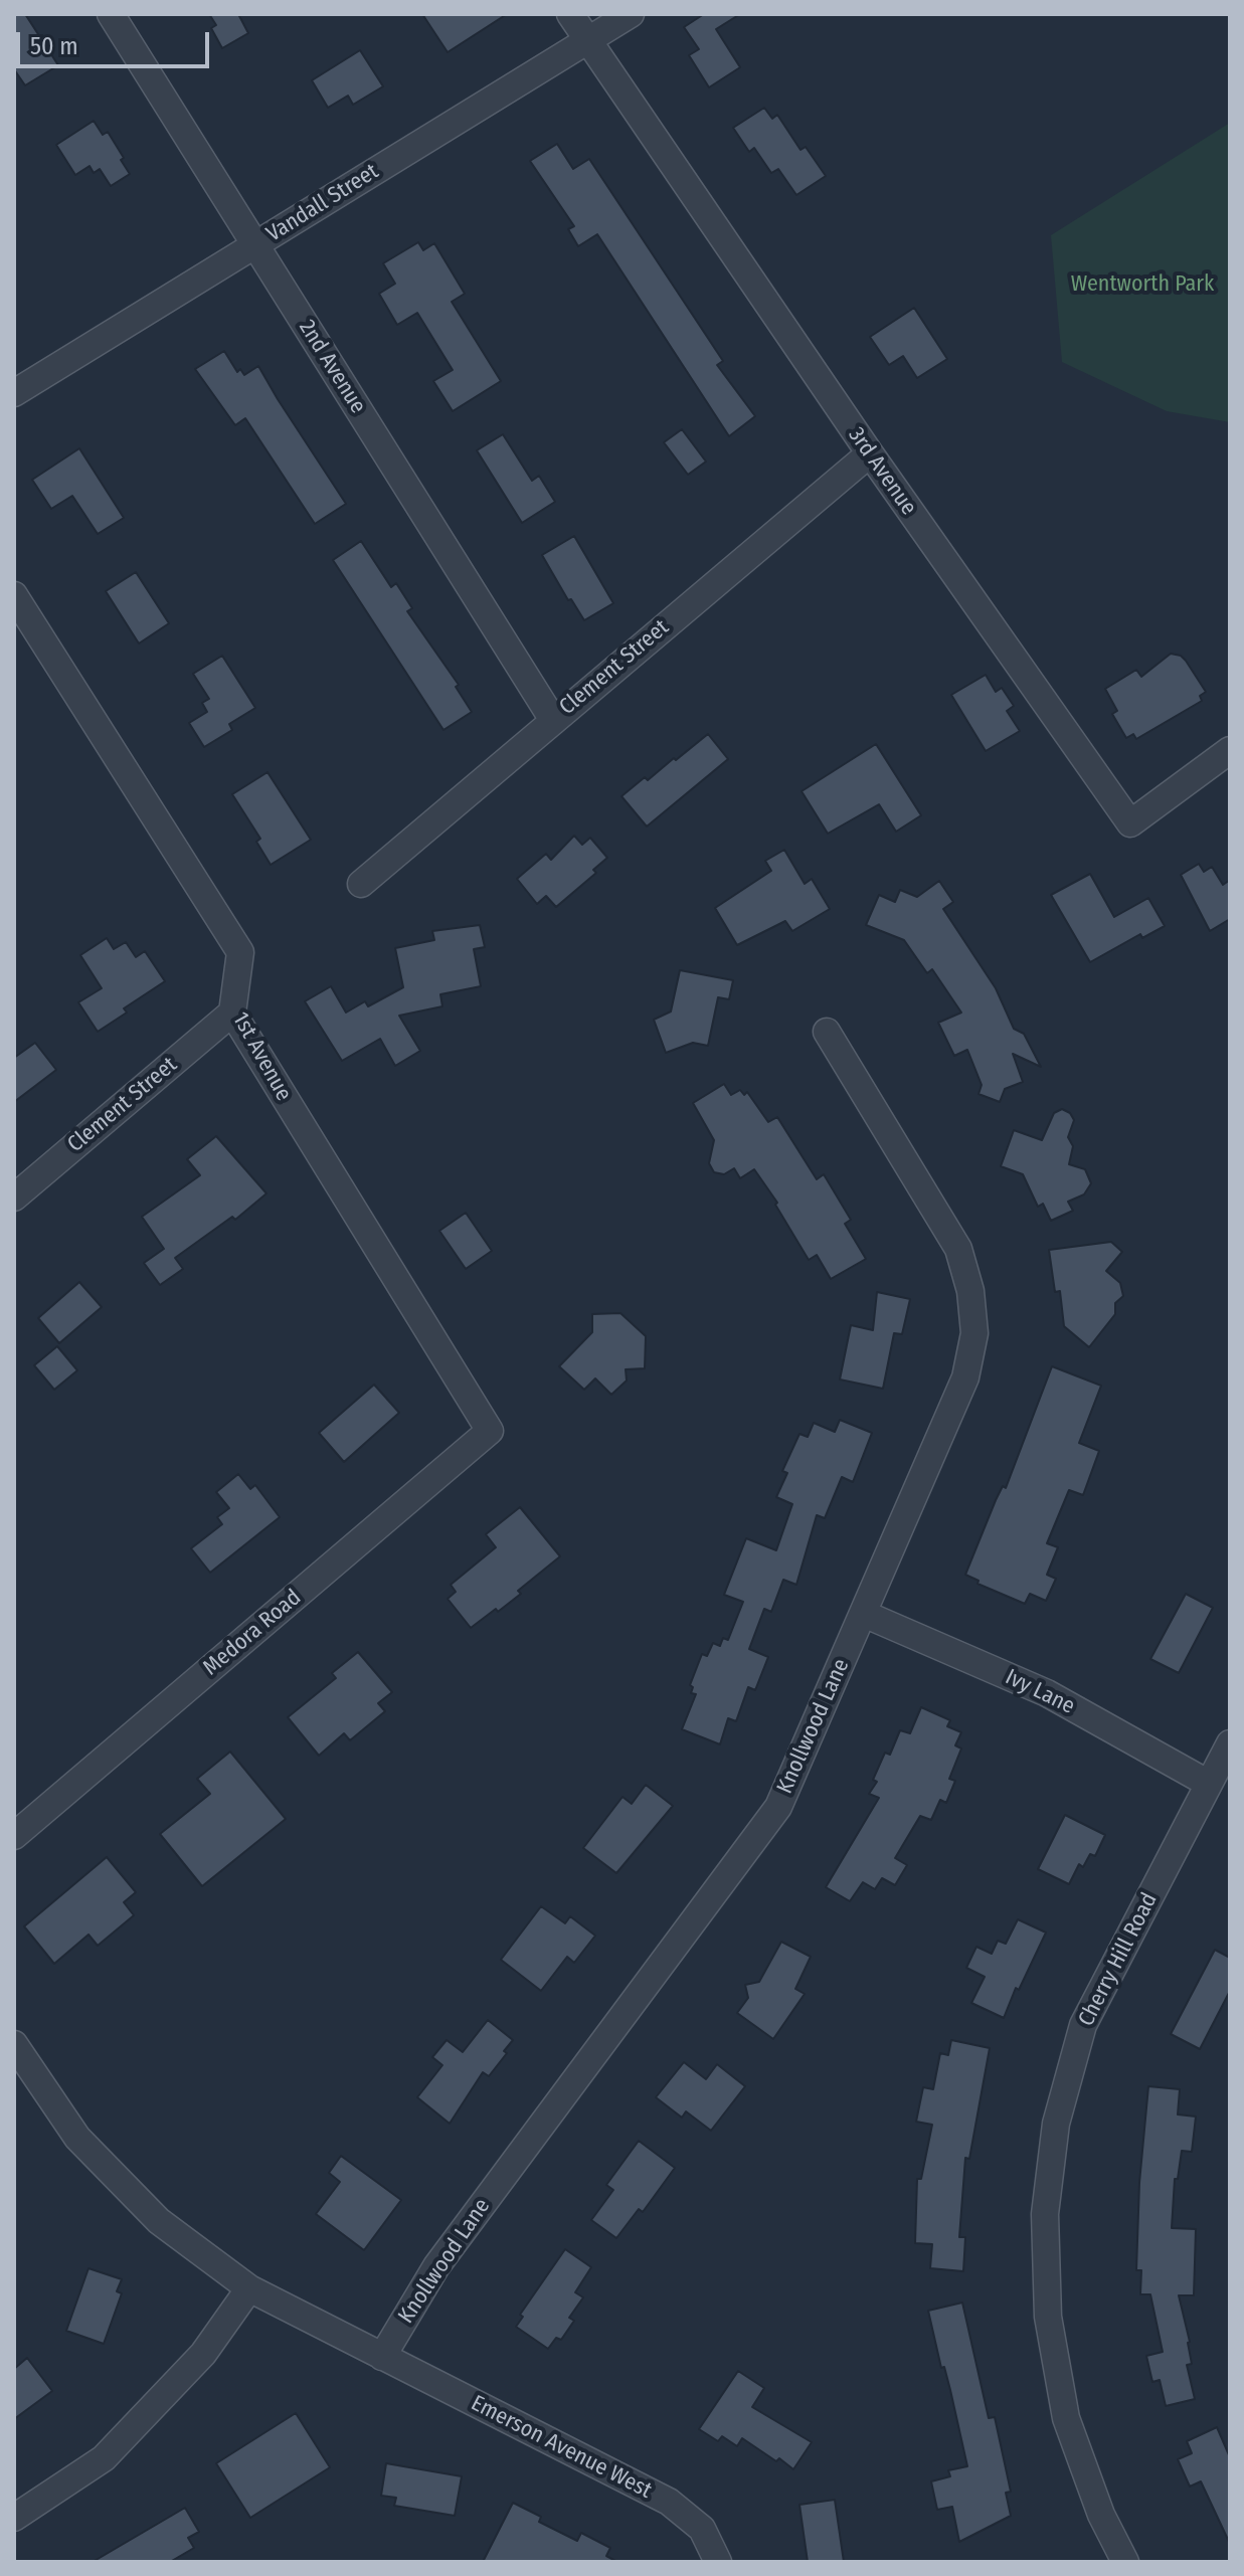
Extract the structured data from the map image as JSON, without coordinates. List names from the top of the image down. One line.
{"streets":{"street":["Vandall Street","2nd Avenue","3rd Avenue","Clement Street","1st Avenue","Medora Road","Ivy Lane","Knollwood Lane","Cherry Hill Road","Emerson Avenue West"]},"crossings":[["Vandall Street","2nd Avenue"],["Vandall Street","3rd Avenue"],["2nd Avenue","Clement Street"],["3rd Avenue","Clement Street"],["Clement Street","1st Avenue"],["1st Avenue","Medora Road"],["Ivy Lane","Knollwood Lane"],["Ivy Lane","Cherry Hill Road"],["Knollwood Lane","Emerson Avenue West"]],"parks":["Wentworth Park"],"scale_bar":"50 m"}
